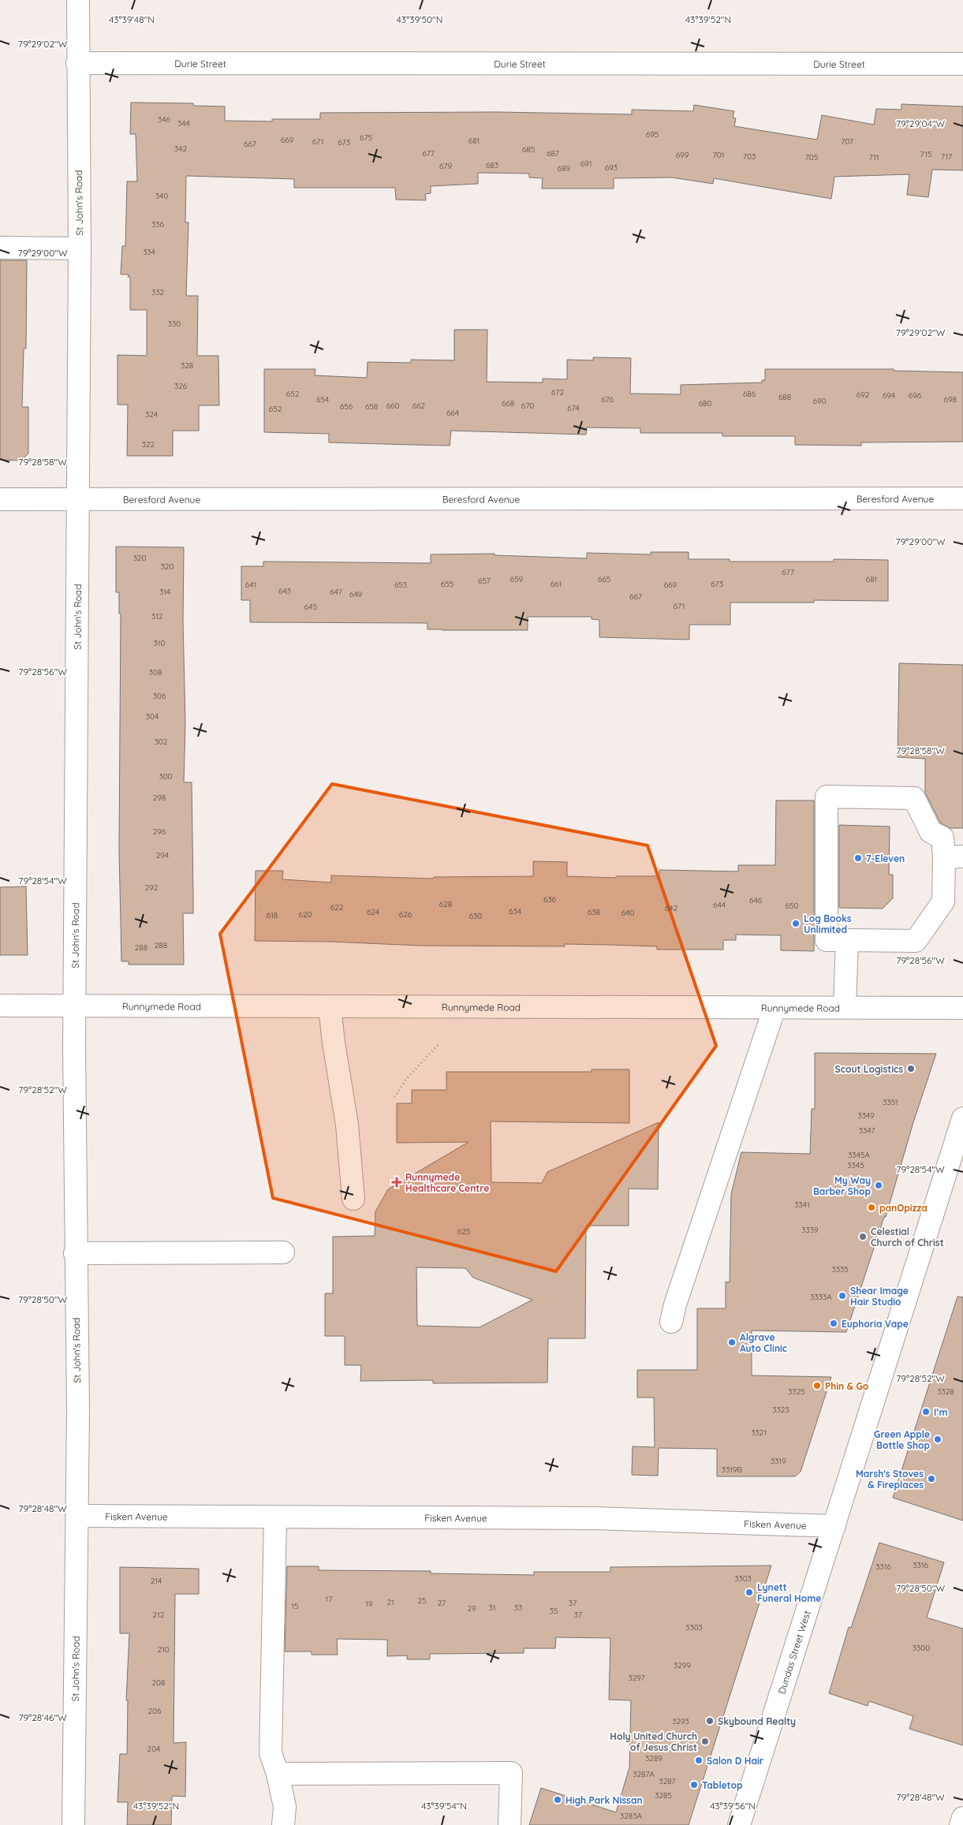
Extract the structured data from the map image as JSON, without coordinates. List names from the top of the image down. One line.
{"streets":{"street":["Durie Street","St John's Road","Beresford Avenue","Runnymede Road","Fisken Avenue","Dundas Street West"]},"crossings":[["Durie Street","St John's Road"],["St John's Road","Beresford Avenue"],["St John's Road","Runnymede Road"],["St John's Road","Fisken Avenue"],["Fisken Avenue","Dundas Street West"]],"places":{"other":["7-Eleven","Log Books Unlimited","Scout Logistics","My Way Barber Shop","panOpizza","Celestial Church of Christ","Shear Image Hair Studio","Euphoria Vape","Algrave Auto Clinic","Phin & Go","I’m","Green Apple Bottle Shop","Marsh's Stoves & Fireplaces","Lynett Funeral Home","Skybound Realty","Holy United Church of Jesus Christ","Salon D Hair","Tabletop","High Park Nissan"],"health":["Runnymede Healthcare Centre"]},"house_numbers":["346","344","695","675","669","681","671","707","673","667","342","685","677","687","715","699","701","703","717","705","711","691","683","679","693","689","340","336","334","332","330","328","326","672","652","686","692","694","696","688","654","676","698","690","668","680","660","662","670","656","658","674","652","664","324","322","320","320","677","659","665","681","657","655","661","673","641","653","669","643","314","647","649","667","671","645","312","310","308","306","304","302","300","298","296","294","292","636","646","628","644","650","622","642","634","624","638","640","620","626","618","630","288","288","3351","3349","3347","3345A","3345","3341","3339","625","3335","3333A","3325","3328","3323","3321","3319","3319B","3316","3316","3303","214","17","25","21","27","37","19","15","31","33","29","35","212","37","3303","3300","210","3299","3297","208","206","3293","204","3289","3287A","3287","3285","3283A"],"coordinates":["43°39'48\"N","43°39'50\"N","43°39'52\"N","79°29'02\"W","79°29'04\"W","79°29'00\"W","79°28'58\"W","79°28'56\"W","79°28'54\"W","79°28'52\"W","79°28'50\"W","79°28'48\"W","79°28'46\"W","43°39'54\"N","43°39'56\"N"]}
